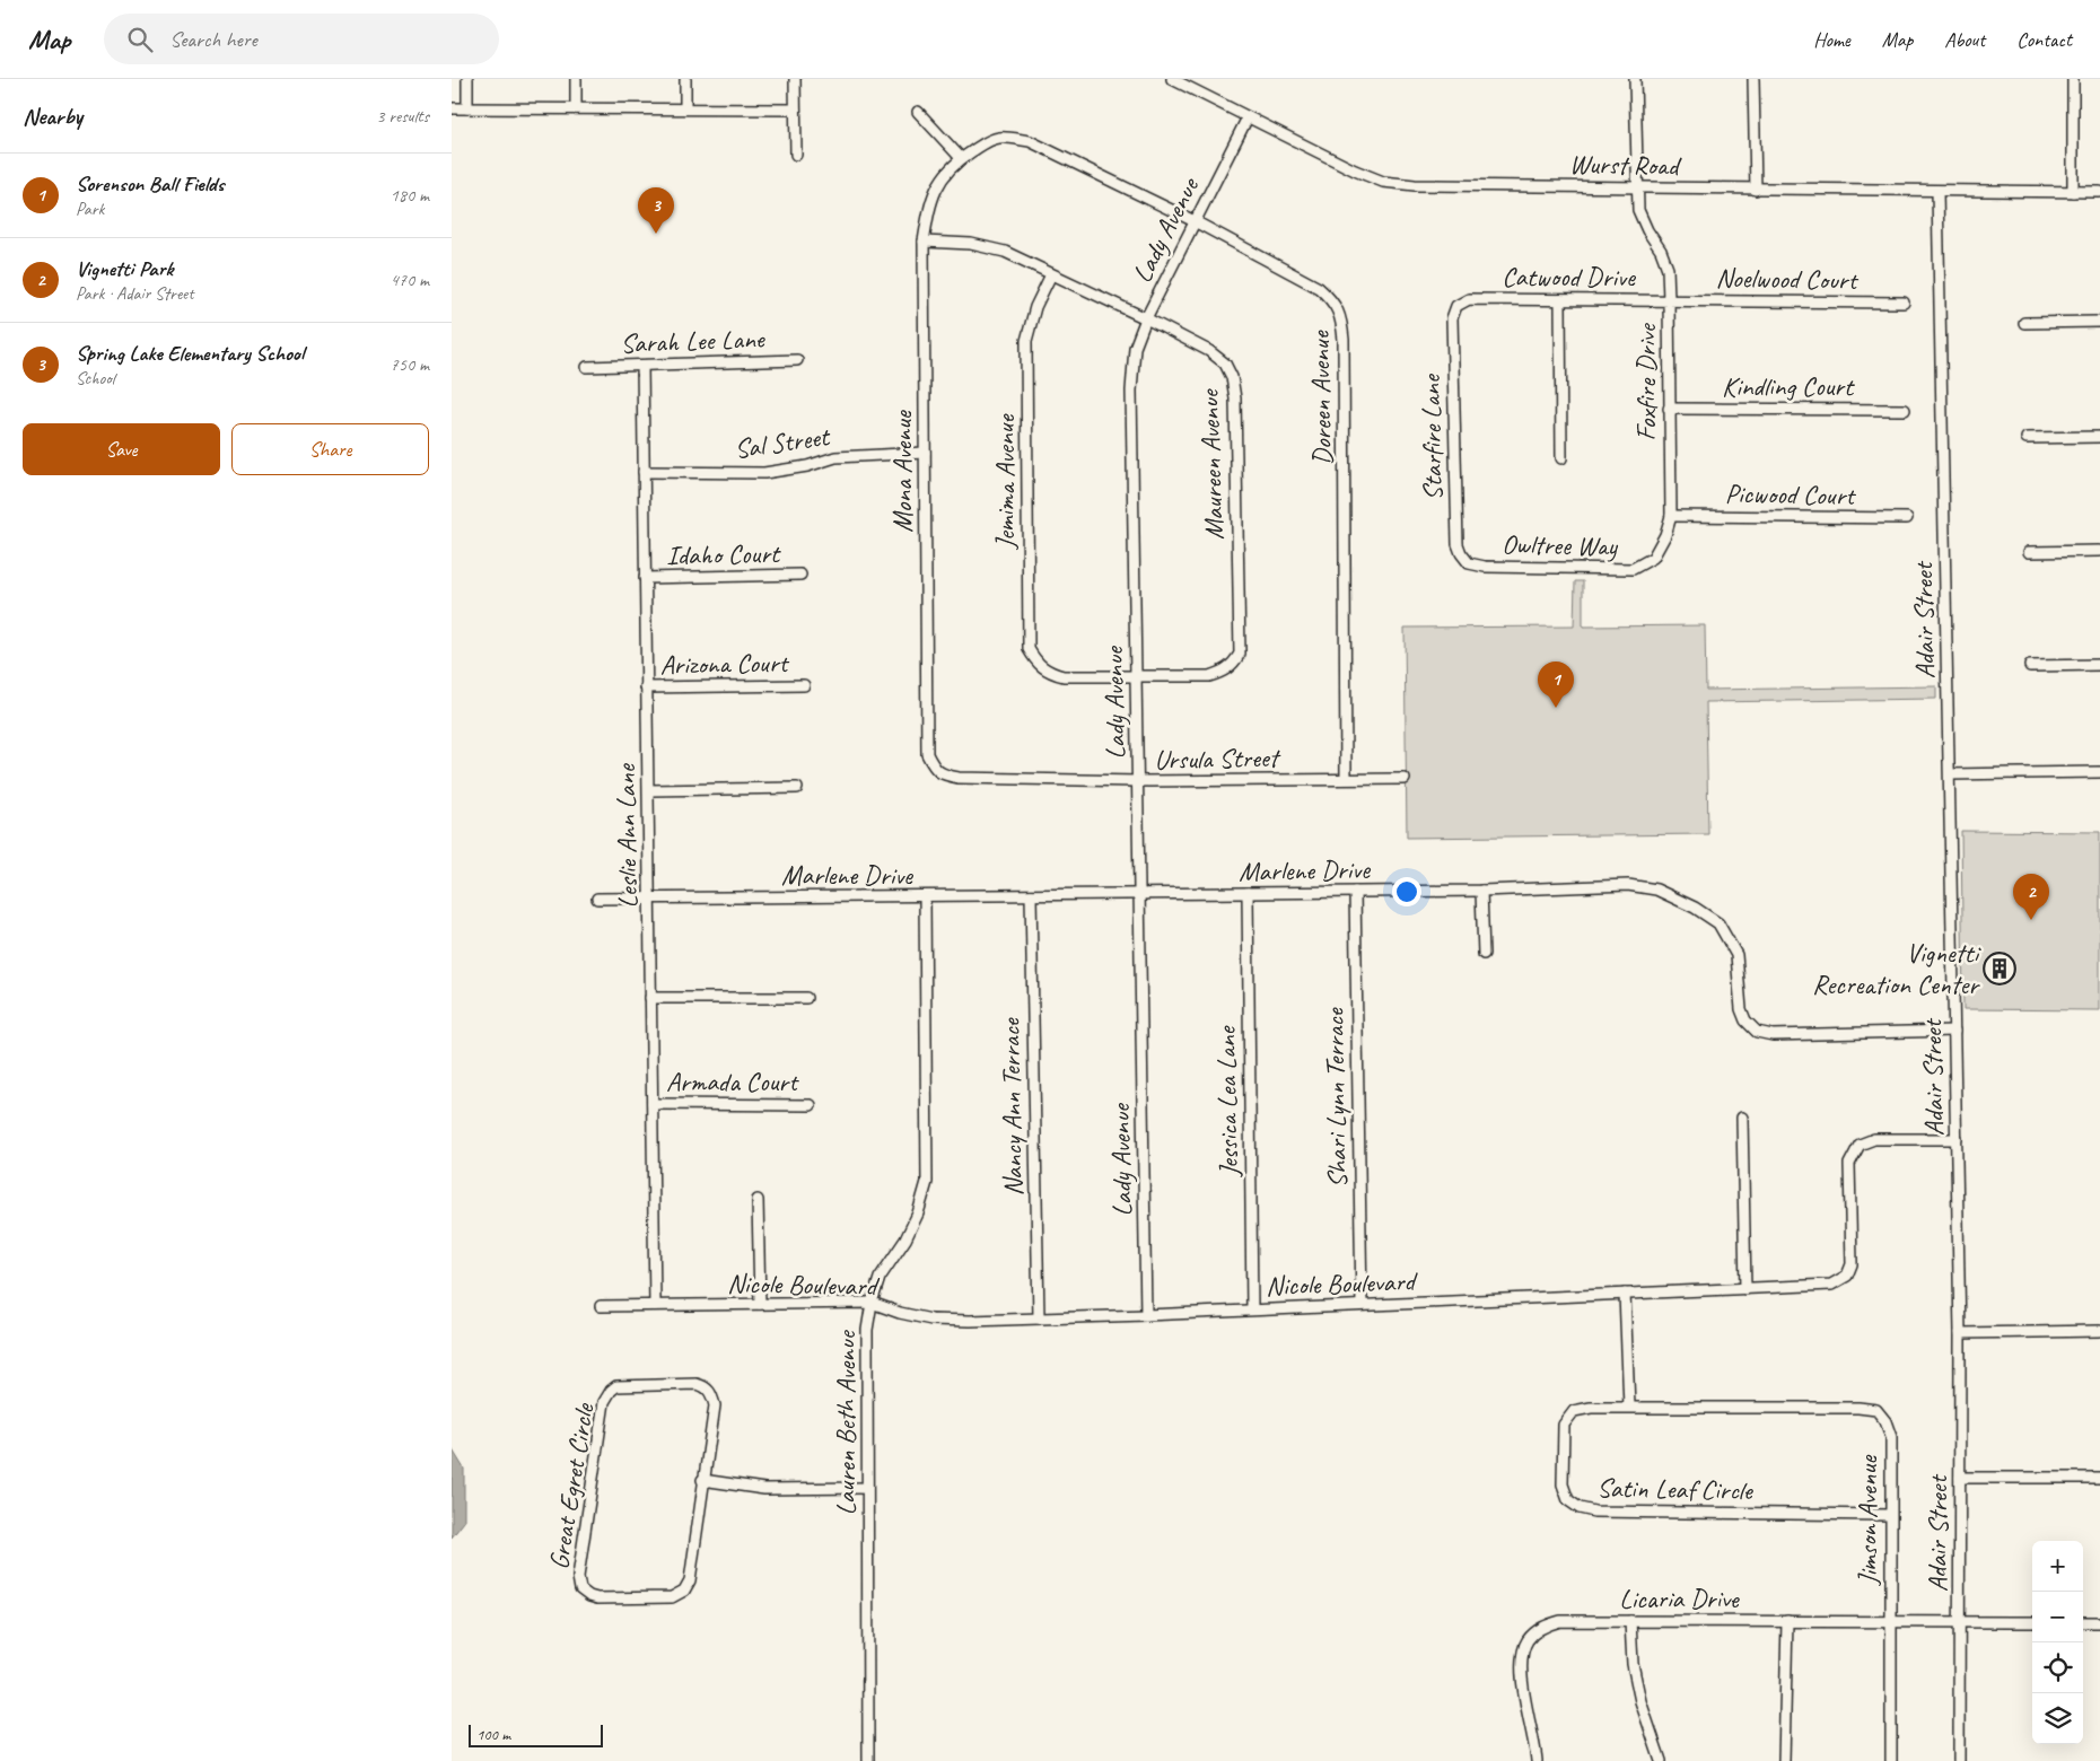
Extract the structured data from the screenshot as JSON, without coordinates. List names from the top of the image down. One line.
{"streets":{"street":["Wurst Road","Lady Avenue","Catwood Drive","Noelwood Court","Sarah Lee Lane","Foxfire Drive","Kindling Court","Doreen Avenue","Starfire Lane","Sal Street","Maureen Avenue","Mona Avenue","Jemima Avenue","Picwood Court","Owltree Way","Idaho Court","Adair Street","Arizona Court","Ursula Street","Leslie Ann Lane","Marlene Drive","Armada Court","Shari Lynn Terrace","Jessica Lea Lane","Nancy Ann Terrace","Nicole Boulevard","Lauren Beth Avenue","Great Egret Circle","Satin Leaf Circle","Jimson Avenue","Licaria Drive"]},"crossings":[["Wurst Road","Lady Avenue"],["Wurst Road","Foxfire Drive"],["Wurst Road","Adair Street"],["Lady Avenue","Doreen Avenue"],["Lady Avenue","Maureen Avenue"],["Lady Avenue","Jemima Avenue"],["Lady Avenue","Ursula Street"],["Lady Avenue","Marlene Drive"],["Lady Avenue","Nicole Boulevard"],["Catwood Drive","Noelwood Court"],["Catwood Drive","Foxfire Drive"],["Catwood Drive","Starfire Lane"],["Noelwood Court","Foxfire Drive"],["Sarah Lee Lane","Leslie Ann Lane"],["Foxfire Drive","Kindling Court"],["Foxfire Drive","Picwood Court"],["Foxfire Drive","Owltree Way"],["Doreen Avenue","Mona Avenue"],["Doreen Avenue","Ursula Street"],["Starfire Lane","Owltree Way"],["Sal Street","Mona Avenue"],["Sal Street","Leslie Ann Lane"],["Maureen Avenue","Mona Avenue"],["Maureen Avenue","Jemima Avenue"],["Mona Avenue","Ursula Street"],["Idaho Court","Leslie Ann Lane"],["Adair Street","Marlene Drive"],["Adair Street","Nicole Boulevard"],["Adair Street","Licaria Drive"],["Arizona Court","Leslie Ann Lane"],["Leslie Ann Lane","Marlene Drive"],["Leslie Ann Lane","Armada Court"],["Leslie Ann Lane","Nicole Boulevard"],["Marlene Drive","Shari Lynn Terrace"],["Marlene Drive","Jessica Lea Lane"],["Marlene Drive","Nancy Ann Terrace"],["Marlene Drive","Lauren Beth Avenue"],["Shari Lynn Terrace","Nicole Boulevard"],["Jessica Lea Lane","Nicole Boulevard"],["Nancy Ann Terrace","Nicole Boulevard"],["Nicole Boulevard","Lauren Beth Avenue"],["Satin Leaf Circle","Jimson Avenue"],["Jimson Avenue","Licaria Drive"]],"places":{"building":["Vignetti Recreation Center"]},"scale_bar":"100 m","page":{"header":"Map","search":"Search here","nav":["Home","Map","About","Contact"],"heading":["Nearby","3 results"],"list":[{"mark":"1","name":"Sorenson Ball Fields","note":"Park","value":"180 m"},{"mark":"2","name":"Vignetti Park","note":"Park · Adair Street","value":"470 m"},{"mark":"3","name":"Spring Lake Elementary School","note":"School","value":"750 m"}],"pins":["3","1","2"],"buttons":["Save","Share"],"map_buttons":["+","−"],"scale":"100 m"}}
